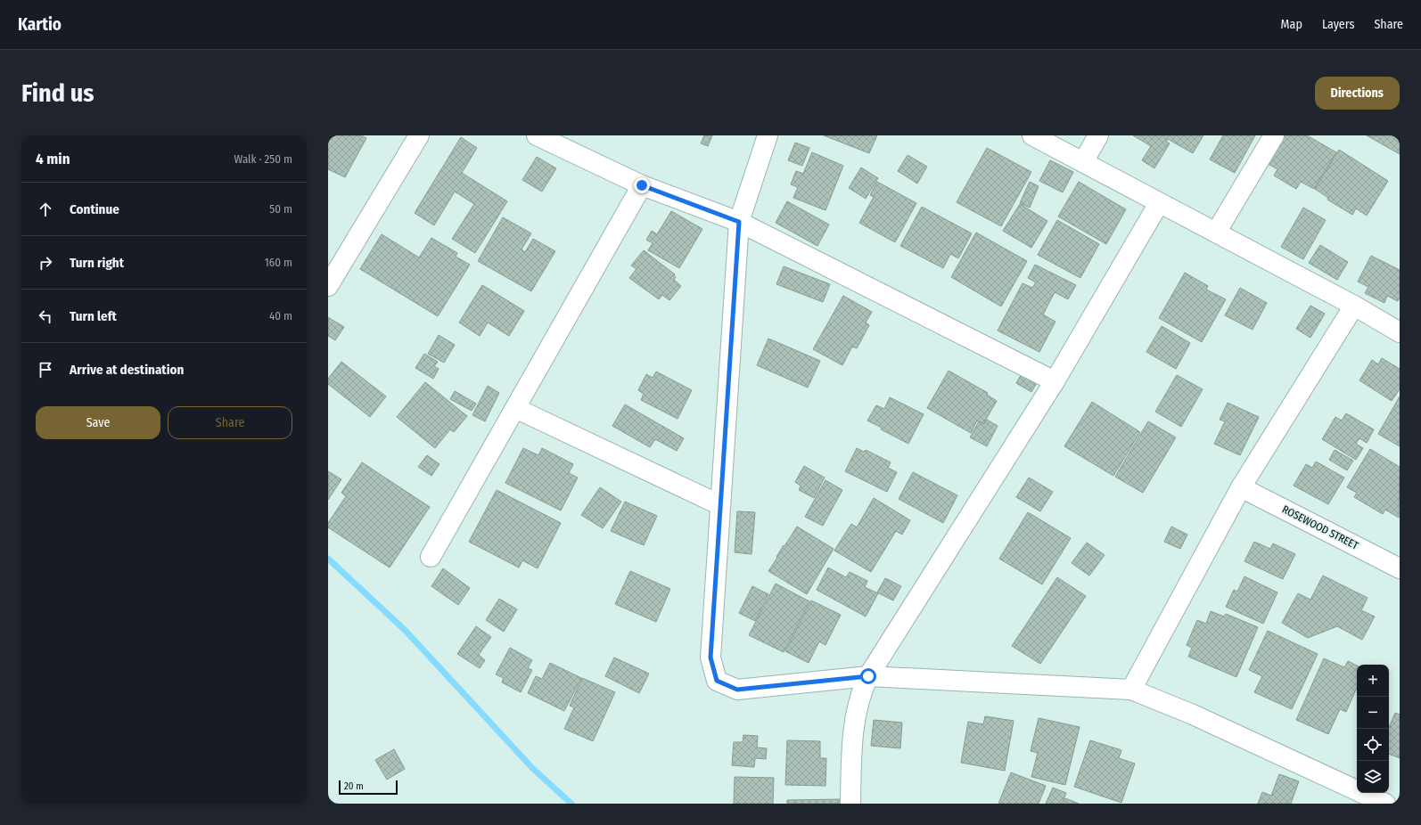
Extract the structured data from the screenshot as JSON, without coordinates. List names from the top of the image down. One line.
{"streets":{"street":["ROSEWOOD STREET"]},"scale_bar":"20 m","page":{"header":"Kartio","nav":["Map","Layers","Share"],"buttons":["Directions",["Save","Share"]],"title":"Find us","heading":["4 min","Walk · 250 m"],"list":[["Continue","50 m"],["Turn right","160 m"],["Turn left","40 m"],"Arrive at destination"],"map_buttons":["+","−"],"scale":"20 m"}}
